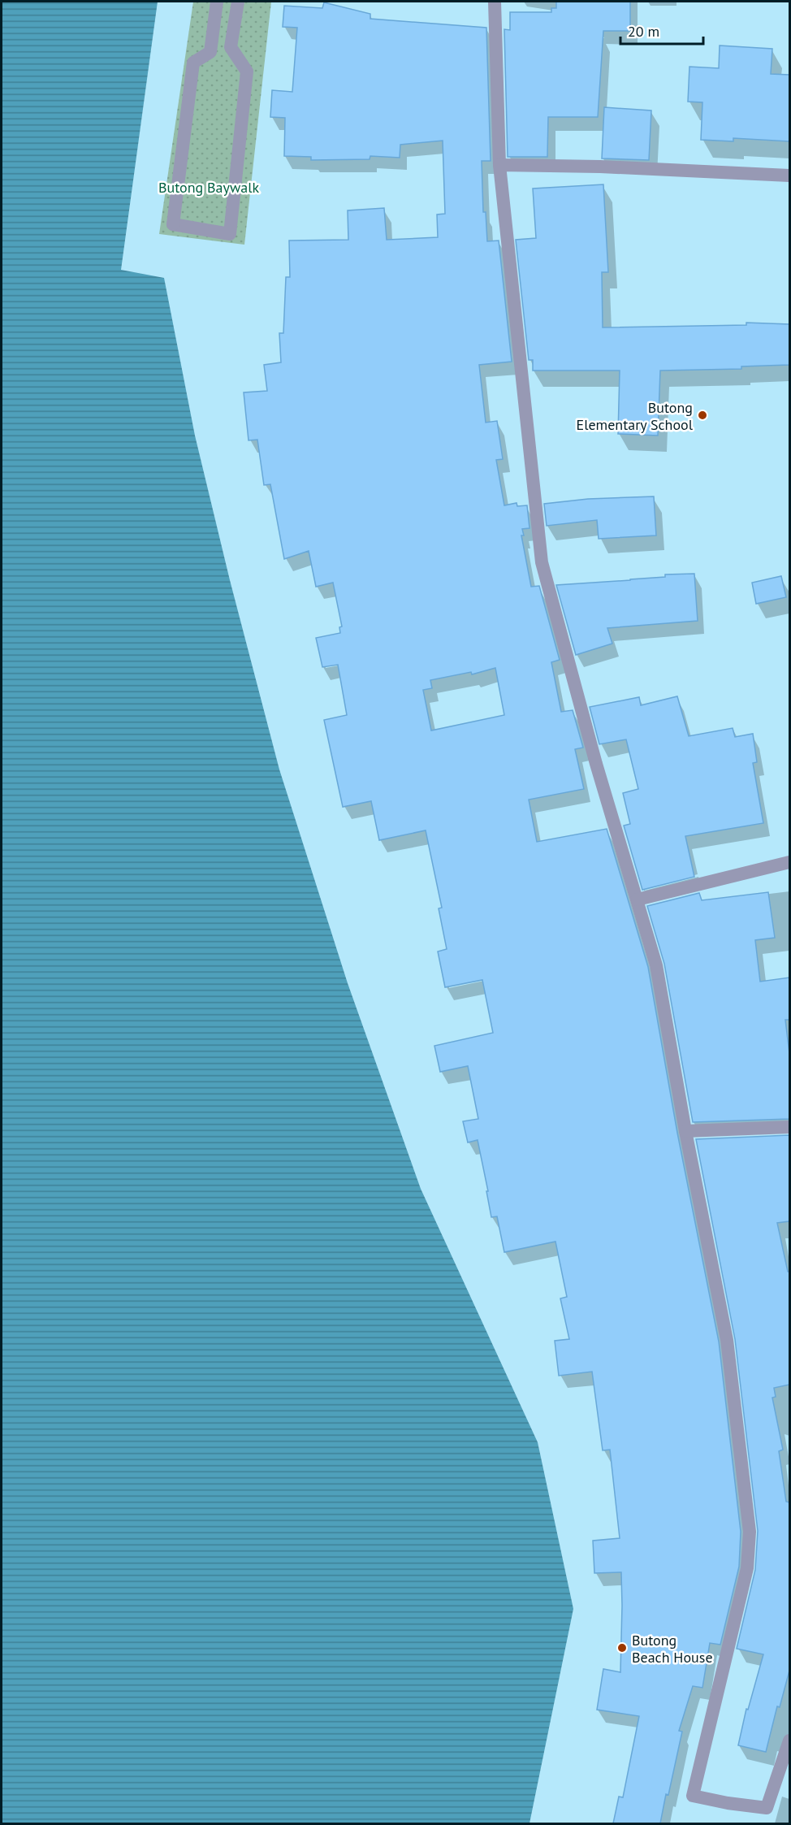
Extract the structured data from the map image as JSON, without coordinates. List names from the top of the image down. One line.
{"parks":["Butong Baywalk"],"places":["Butong Elementary School","Butong Beach House"],"scale_bar":"20 m"}
